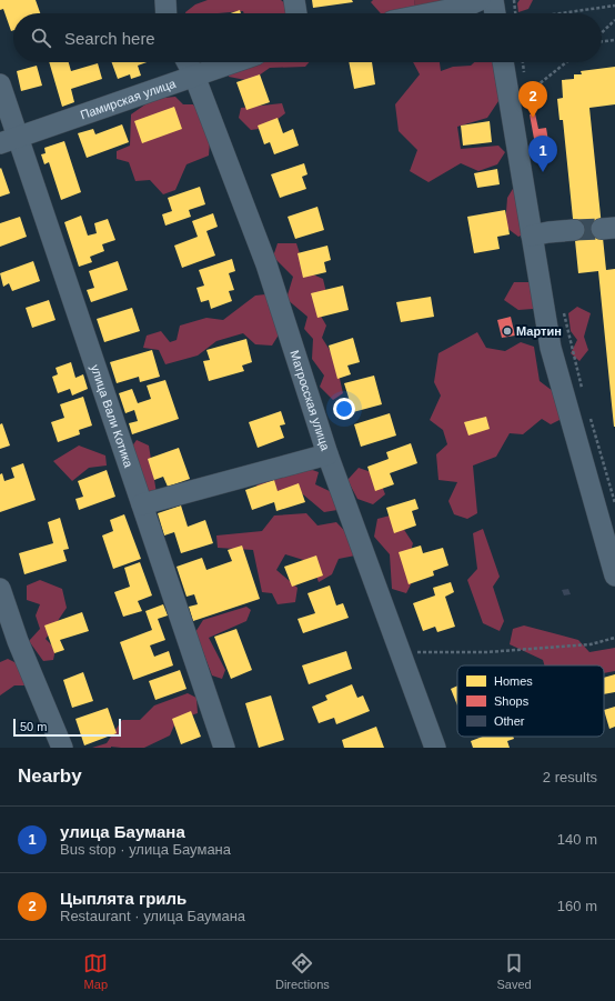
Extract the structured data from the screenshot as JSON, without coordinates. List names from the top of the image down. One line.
{"streets":{"street":["Памирская улица","Матросская улица","улица Вали Котика"]},"crossings":[["Памирская улица","Матросская улица"],["Памирская улица","улица Вали Котика"]],"places":["Мартин"],"legend":["Homes","Shops","Other"],"scale_bar":"50 m","page":{"search":"Search here","pins":["2","1"],"scale":"50 m","heading":["Nearby","2 results"],"list":[{"mark":"1","name":"улица Баумана","note":"Bus stop · улица Баумана","value":"140 m"},{"mark":"2","name":"Цыплята гриль","note":"Restaurant · улица Баумана","value":"160 m"}],"nav":["Map","Directions","Saved"]}}
